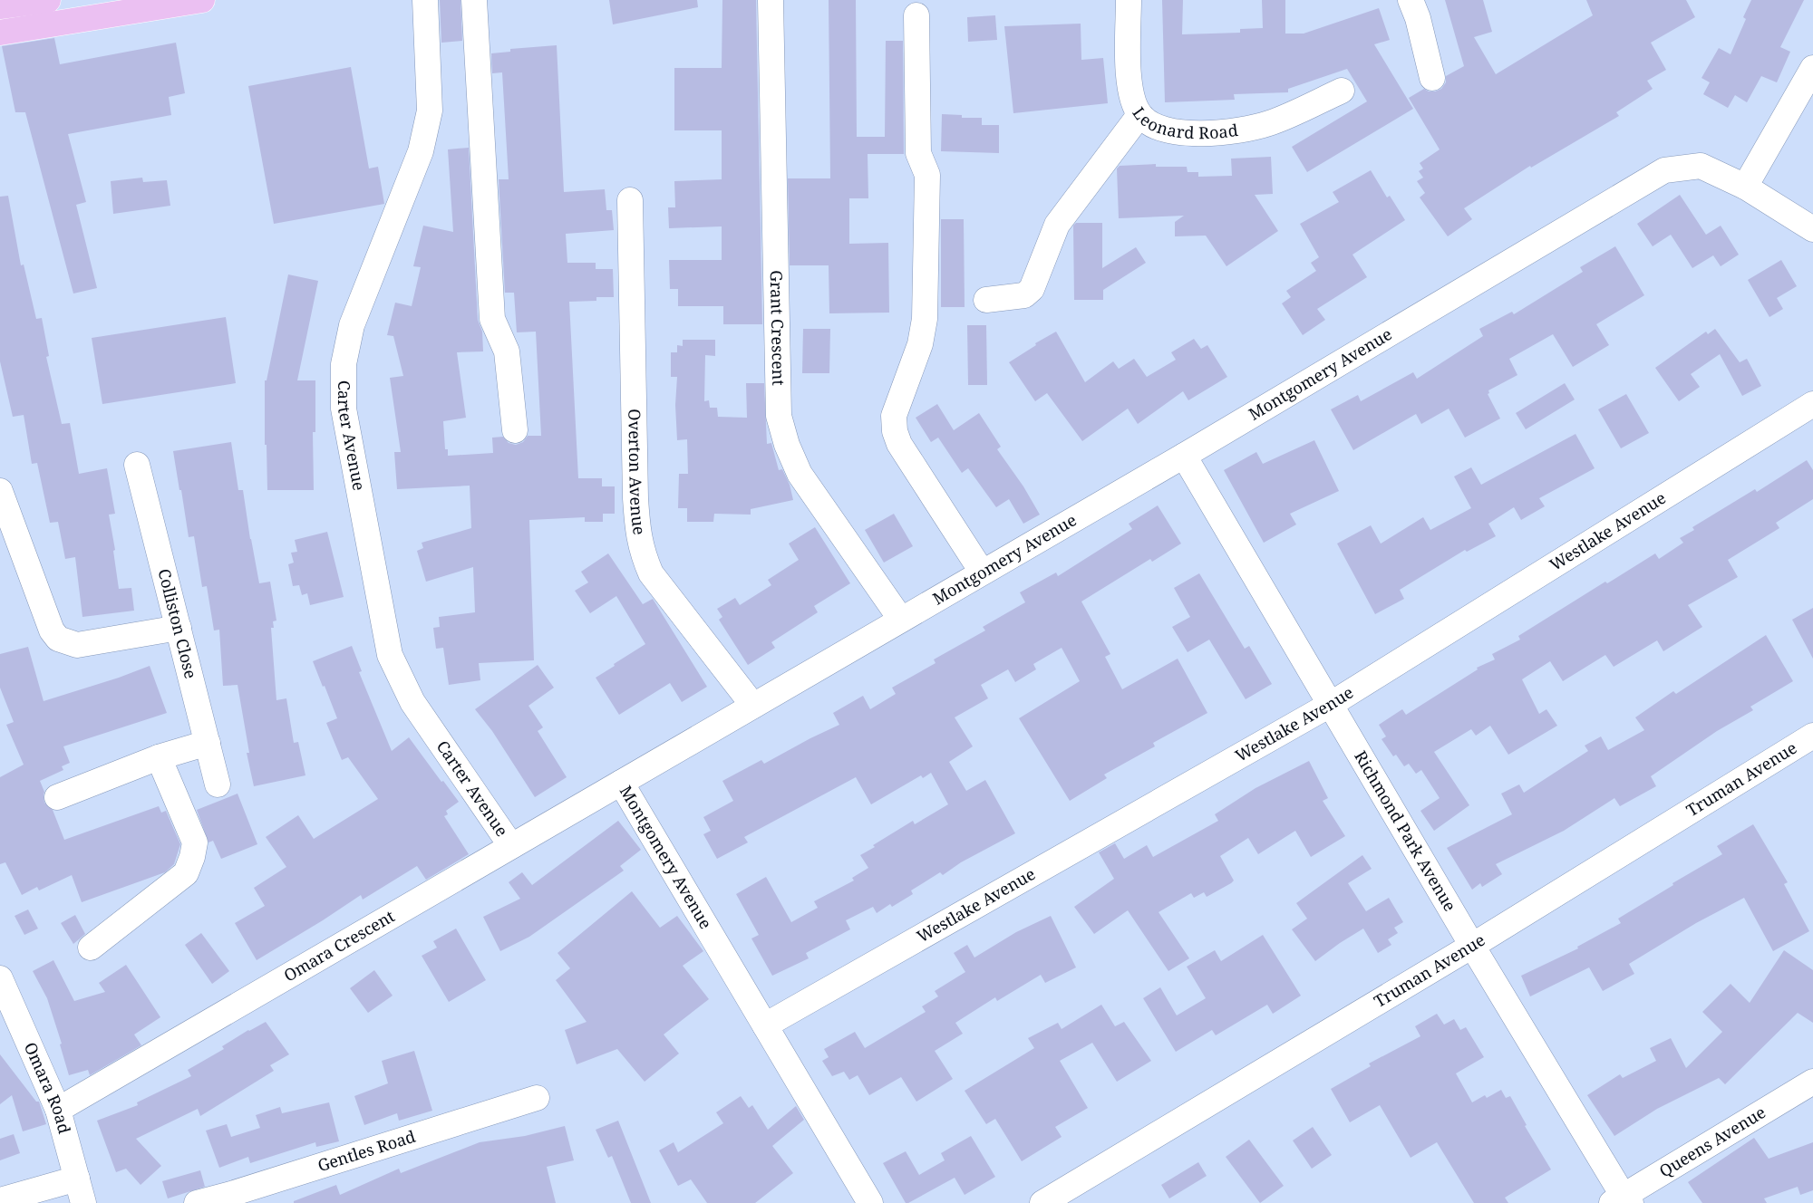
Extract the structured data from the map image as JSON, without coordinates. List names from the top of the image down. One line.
{"streets":{"street":["Leonard Road","Grant Crescent","Montgomery Avenue","Carter Avenue","Overton Avenue","Westlake Avenue","Colliston Close","Truman Avenue","Richmond Park Avenue","Omara Crescent","Omara Road","Queens Avenue","Gentles Road"]},"crossings":[["Grant Crescent","Montgomery Avenue"],["Montgomery Avenue","Overton Avenue"],["Montgomery Avenue","Westlake Avenue"],["Montgomery Avenue","Richmond Park Avenue"],["Montgomery Avenue","Omara Crescent"],["Carter Avenue","Omara Crescent"],["Westlake Avenue","Richmond Park Avenue"],["Truman Avenue","Richmond Park Avenue"],["Richmond Park Avenue","Queens Avenue"],["Omara Crescent","Omara Road"]]}
